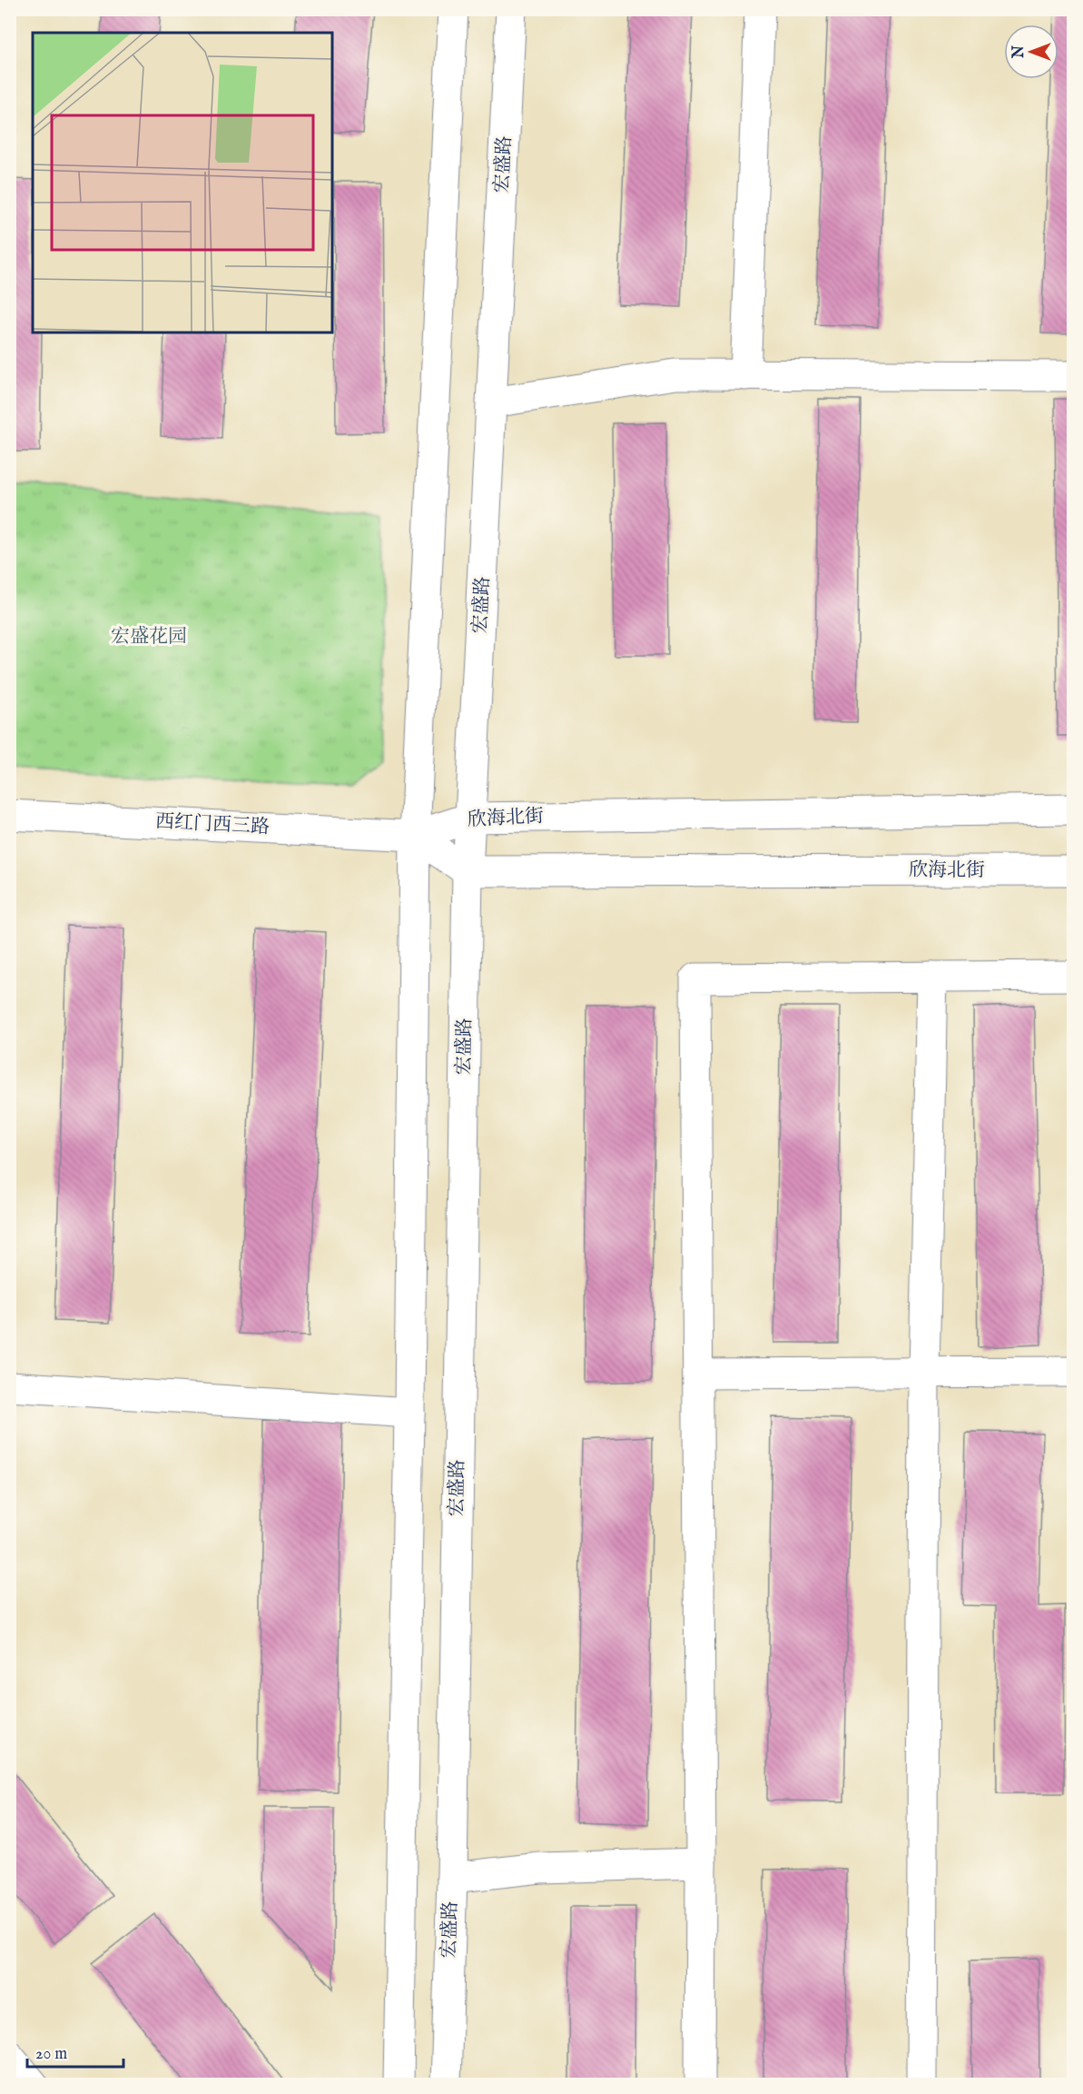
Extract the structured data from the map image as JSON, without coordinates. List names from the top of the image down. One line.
{"streets":{"street":["宏盛路","欣海北街","西红门西三路"]},"crossings":[["宏盛路","欣海北街"],["欣海北街","西红门西三路"]],"parks":["宏盛花园"],"scale_bar":"20 m","north":"left"}
